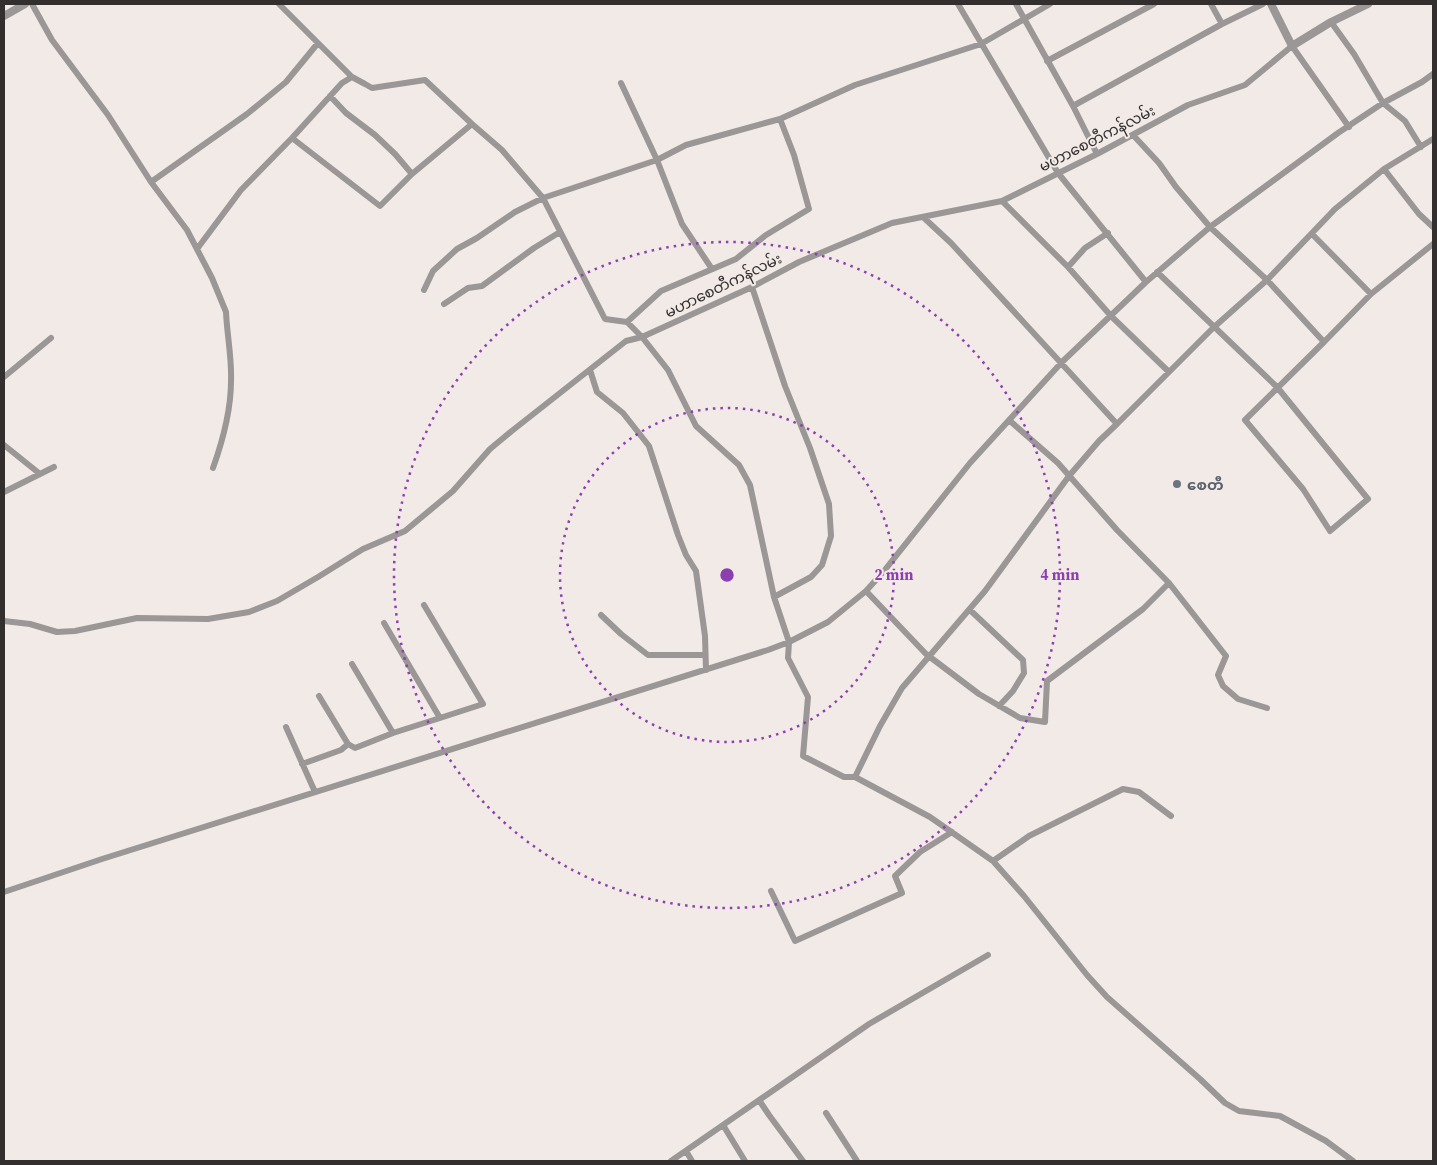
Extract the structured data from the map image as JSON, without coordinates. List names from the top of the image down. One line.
{"streets":{"street":["မဟာစေတီကန်လမ်း"]},"places":["စေတီ"],"rings":["2 min","4 min"]}
